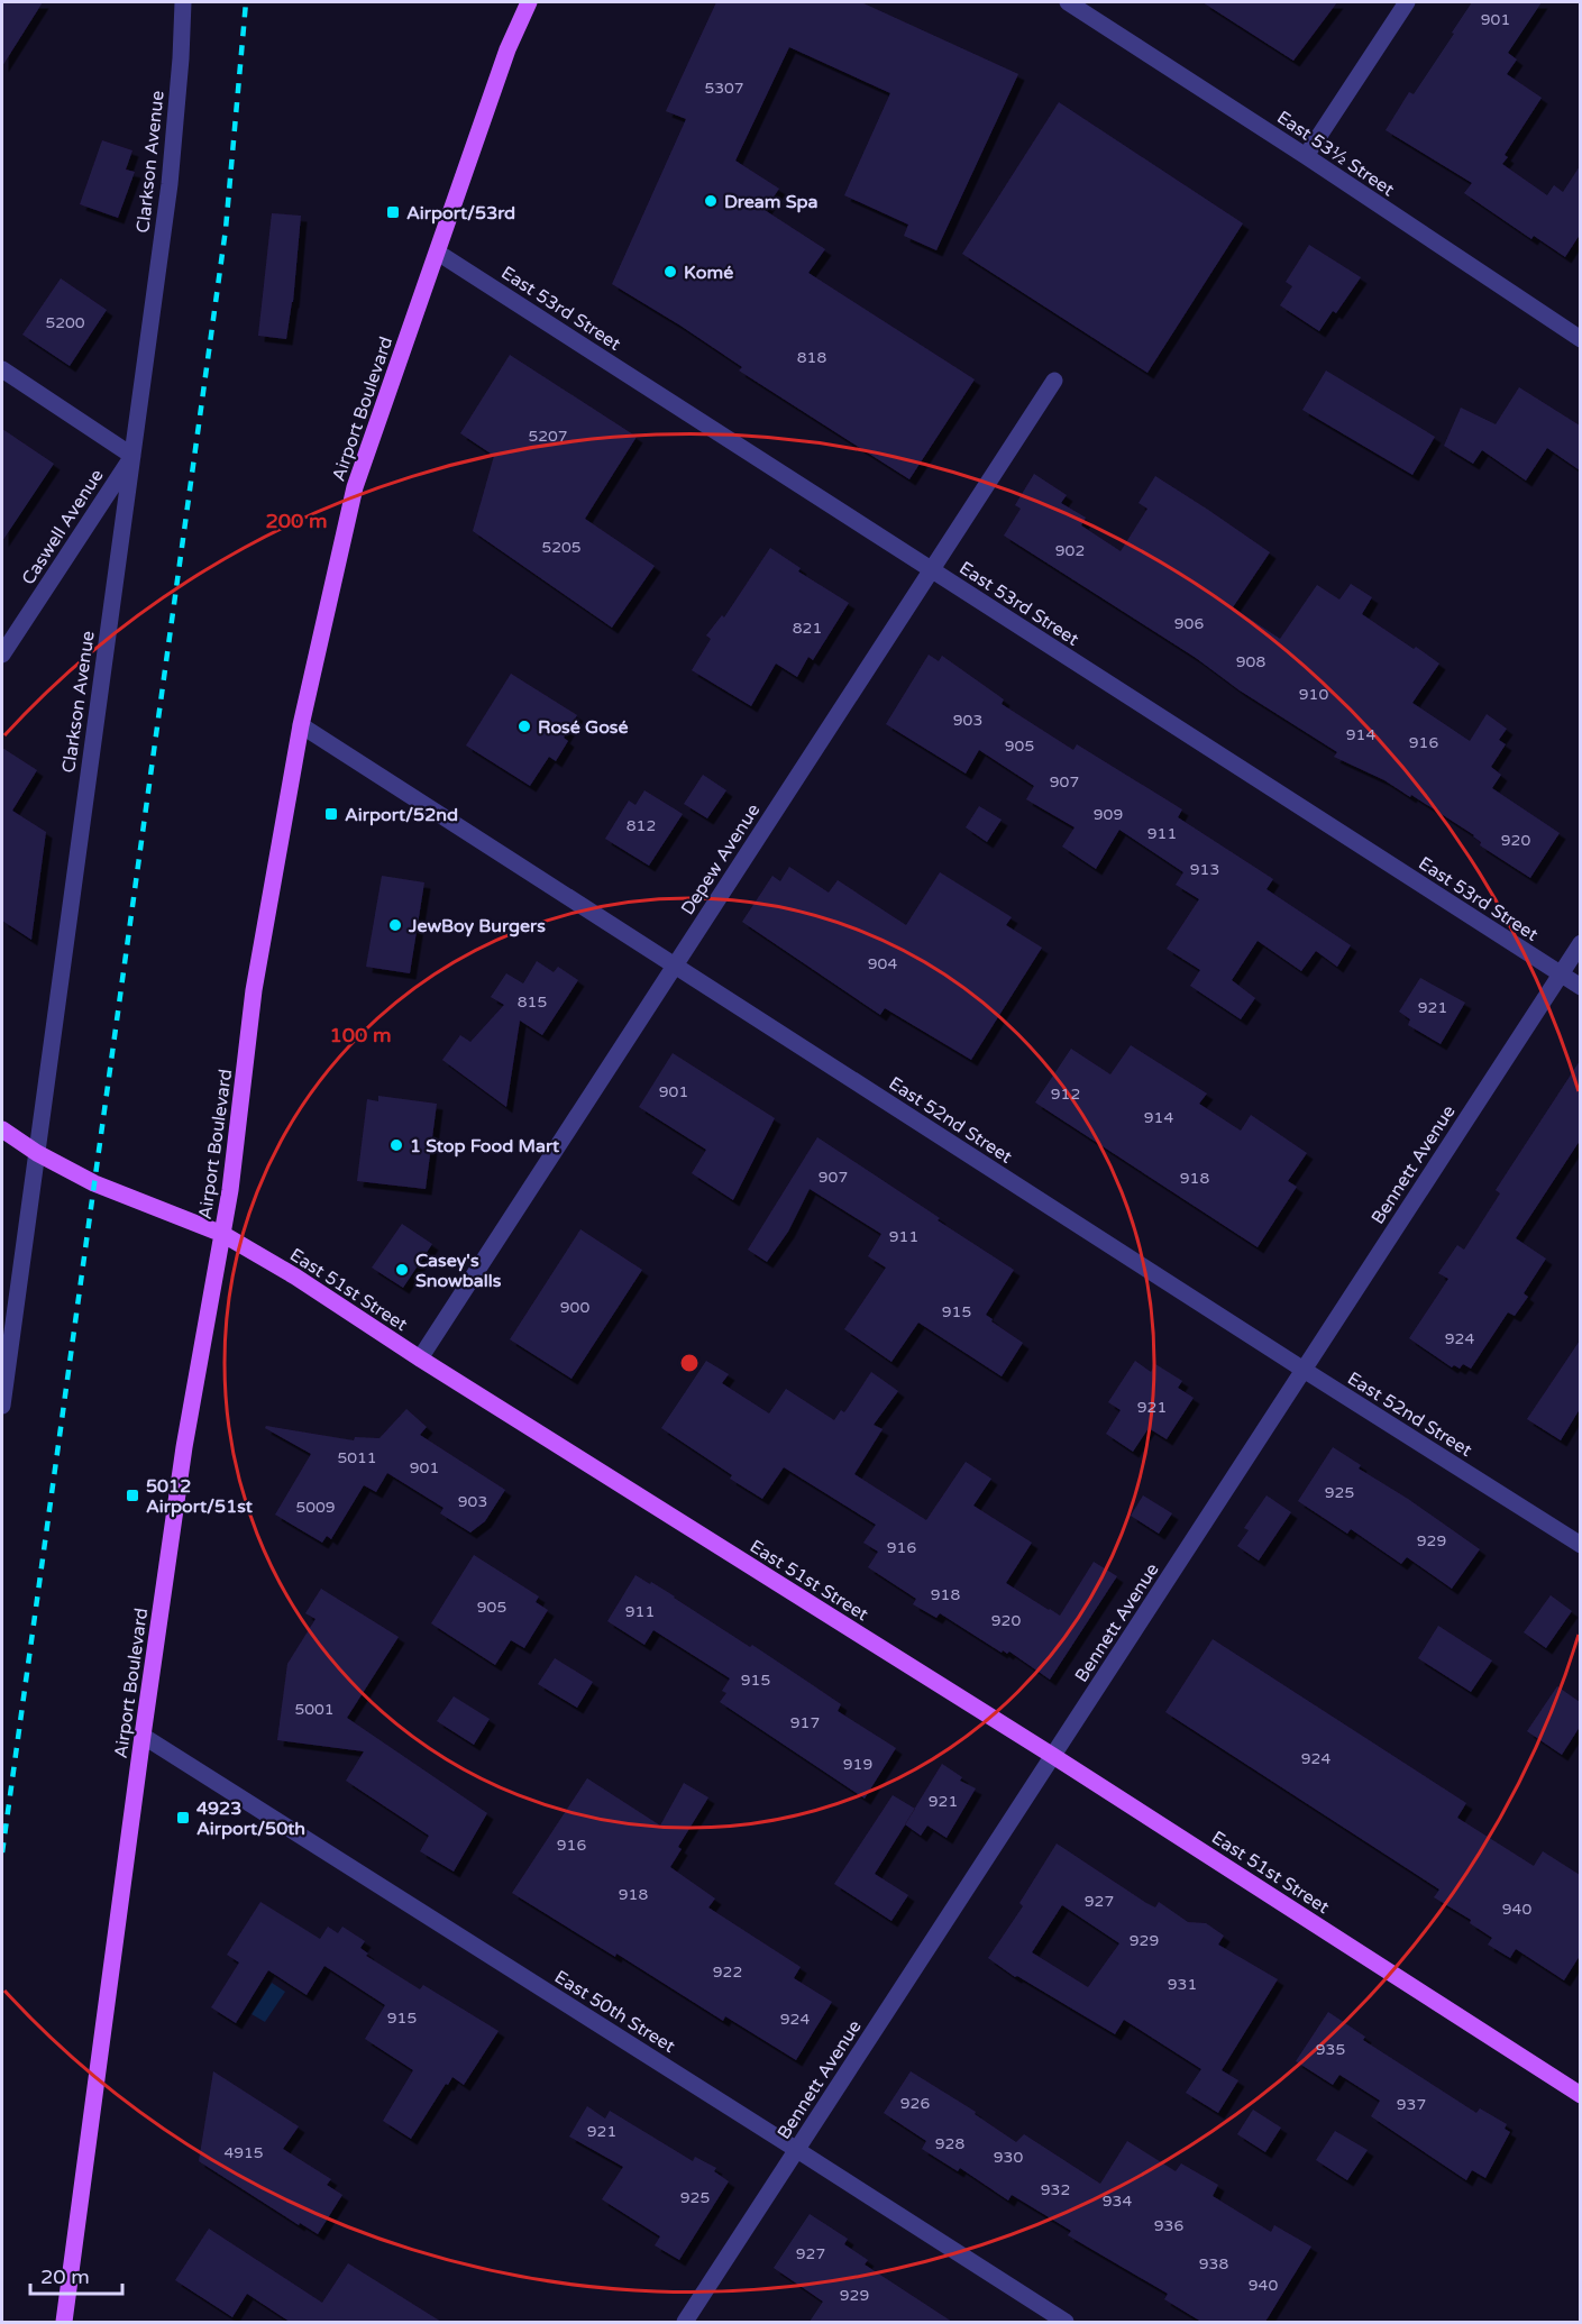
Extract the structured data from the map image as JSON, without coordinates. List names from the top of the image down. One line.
{"streets":{"main road":["Airport Boulevard","East 51st Street"],"street":["East 53½ Street","Clarkson Avenue","East 53rd Street","Caswell Avenue","Depew Avenue","East 52nd Street","Bennett Avenue","East 50th Street"]},"crossings":[["Clarkson Avenue","Caswell Avenue"],["Clarkson Avenue","East 51st Street"],["East 53rd Street","Airport Boulevard"],["East 53rd Street","Depew Avenue"],["East 53rd Street","Bennett Avenue"],["Airport Boulevard","East 52nd Street"],["Airport Boulevard","East 51st Street"],["Airport Boulevard","East 50th Street"],["Depew Avenue","East 52nd Street"],["Depew Avenue","East 51st Street"],["East 52nd Street","Bennett Avenue"],["Bennett Avenue","East 51st Street"],["Bennett Avenue","East 50th Street"]],"places":{"other":["Dream Spa","Komé","Rosé Gosé","JewBoy Burgers","1 Stop Food Mart","Casey's Snowballs"],"transit":["Airport/53rd","Airport/52nd","5012 Airport/51st","4923 Airport/50th"]},"house_numbers":["901","5307","5200","818","5207","5205","902","906","821","908","910","903","914","916","905","907","909","812","911","920","913","904","815","921","901","912","914","907","918","911","900","915","924","921","5011","901","925","903","5009","929","916","918","905","911","920","915","5001","917","924","919","921","916","918","927","940","929","922","931","915","924","935","926","937","921","928","4915","930","932","925","934","936","927","938","940","929"],"scale_bar":"20 m","rings":["200 m","100 m"]}
